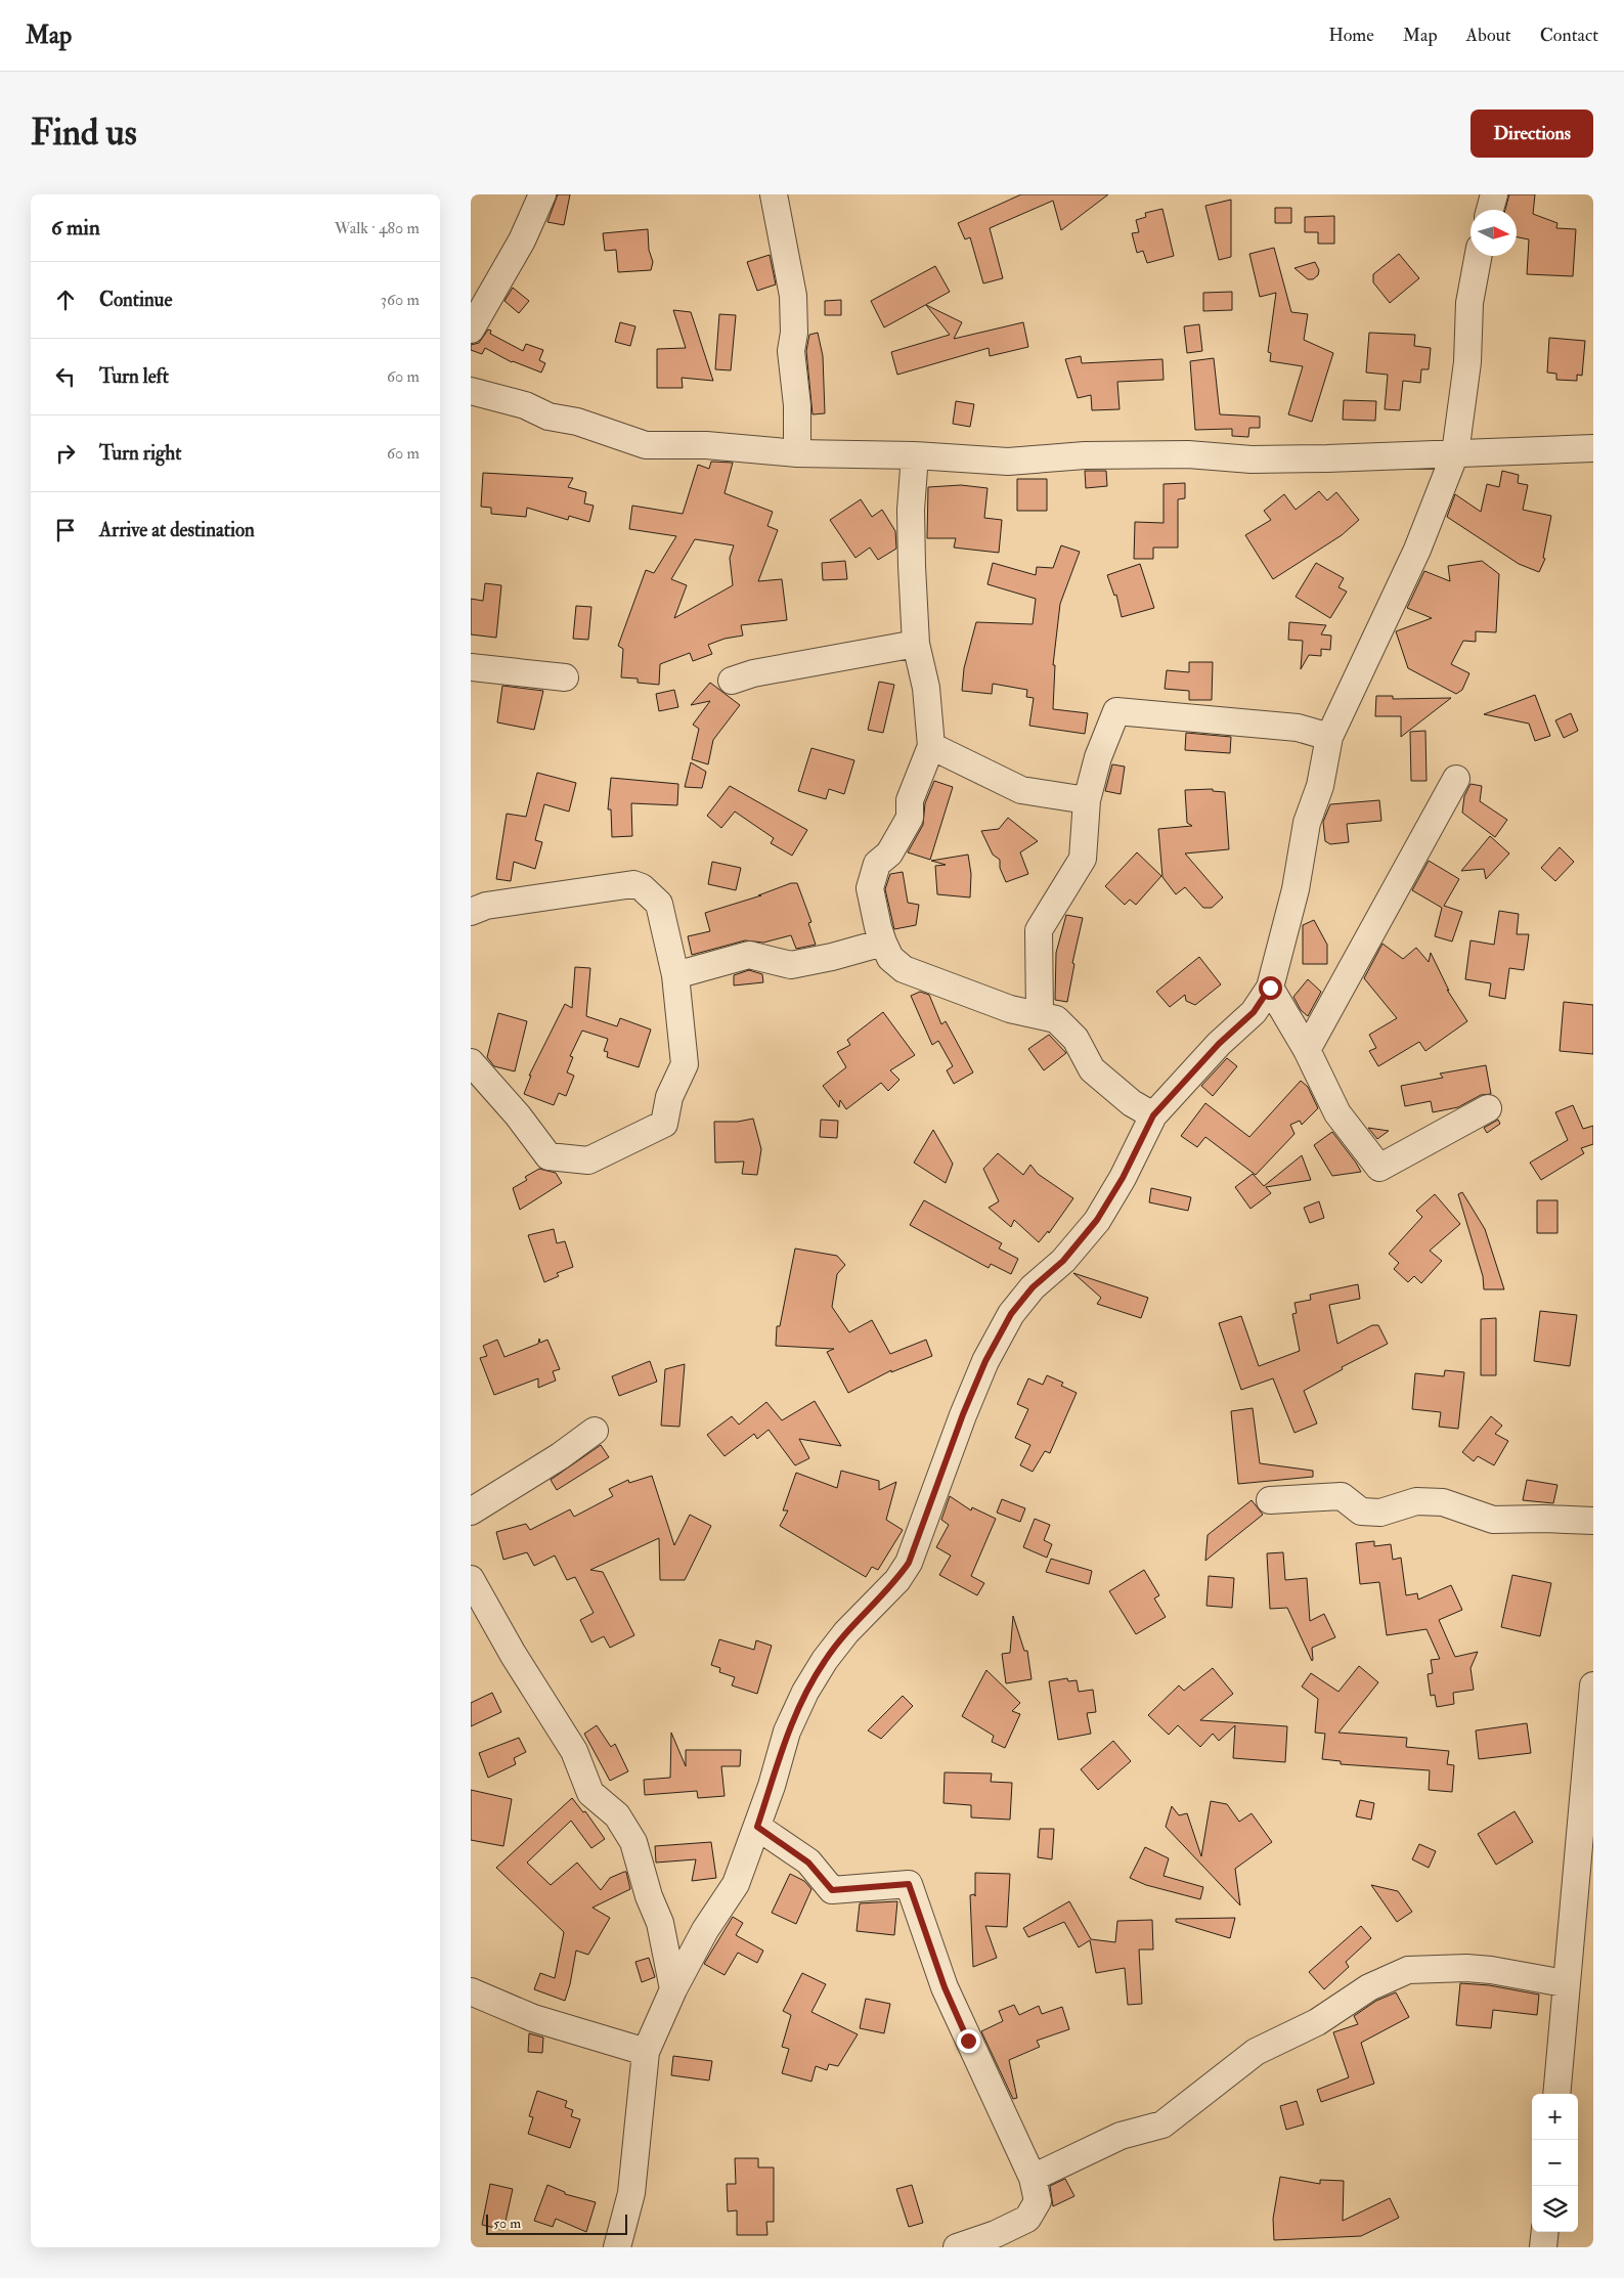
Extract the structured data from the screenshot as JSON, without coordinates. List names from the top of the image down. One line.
{"scale_bar":"50 m","north":"right","page":{"header":"Map","nav":["Home","Map","About","Contact"],"buttons":"Directions","title":"Find us","heading":["6 min","Walk · 480 m"],"list":[["Continue","360 m"],["Turn left","60 m"],["Turn right","60 m"],"Arrive at destination"],"map_buttons":["+","−"],"scale":"50 m"}}
